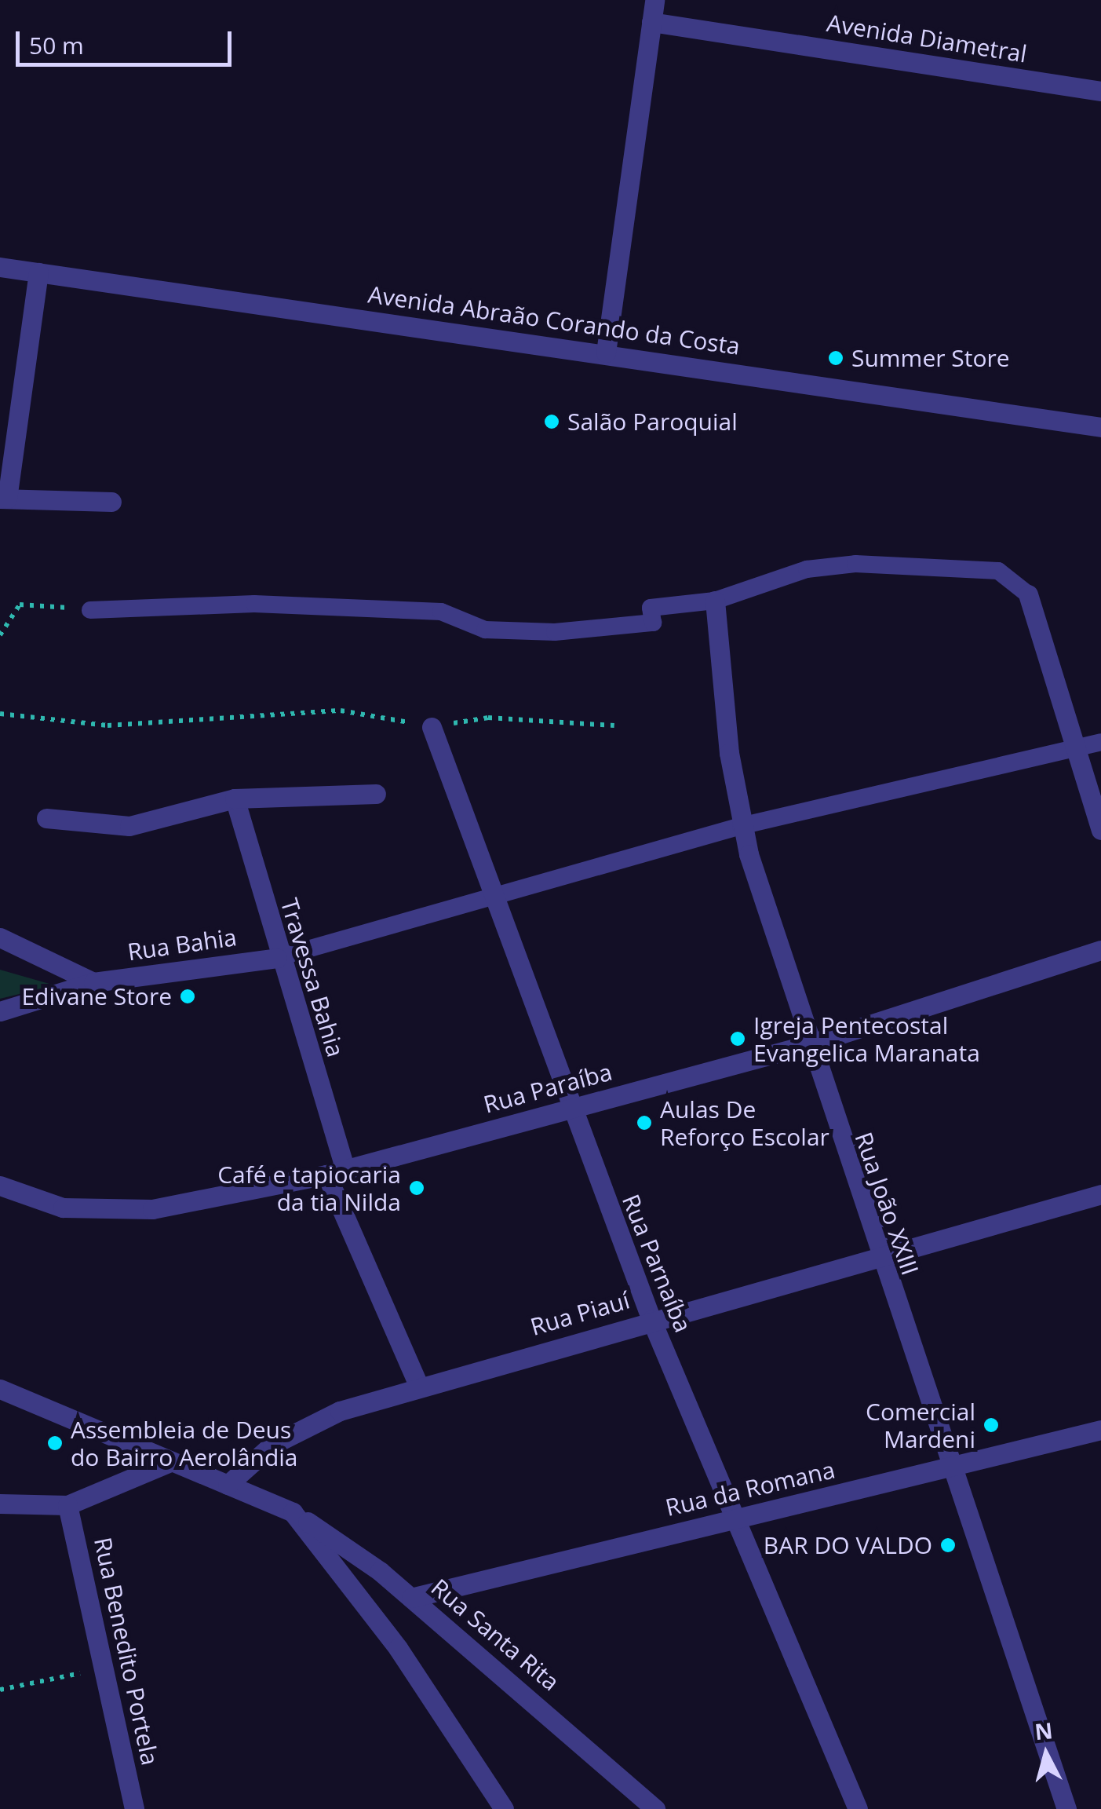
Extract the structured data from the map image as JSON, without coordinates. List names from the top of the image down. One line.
{"streets":{"street":["Avenida Diametral","Avenida Abraão Corando da Costa","Rua Bahia","Travessa Bahia","Rua Paraíba","Rua João XXIII","Rua Parnaíba","Rua Piauí","Rua da Romana","Rua Santa Rita","Rua Benedito Portela"]},"crossings":[["Rua Bahia","Travessa Bahia"],["Travessa Bahia","Rua Paraíba"],["Travessa Bahia","Rua Piauí"],["Rua Paraíba","Rua João XXIII"],["Rua Paraíba","Rua Parnaíba"],["Rua João XXIII","Rua Piauí"],["Rua João XXIII","Rua da Romana"],["Rua Parnaíba","Rua Piauí"],["Rua Parnaíba","Rua da Romana"],["Rua Piauí","Rua Santa Rita"],["Rua da Romana","Rua Santa Rita"]],"places":["Summer Store","Salão Paroquial","Edivane Store","Igreja Pentecostal Evangelica Maranata","Aulas De Reforço Escolar","Café e tapiocaria da tia Nilda","Comercial Mardeni","Assembleia de Deus do Bairro Aerolândia","BAR DO VALDO"],"scale_bar":"50 m","north":"top"}
